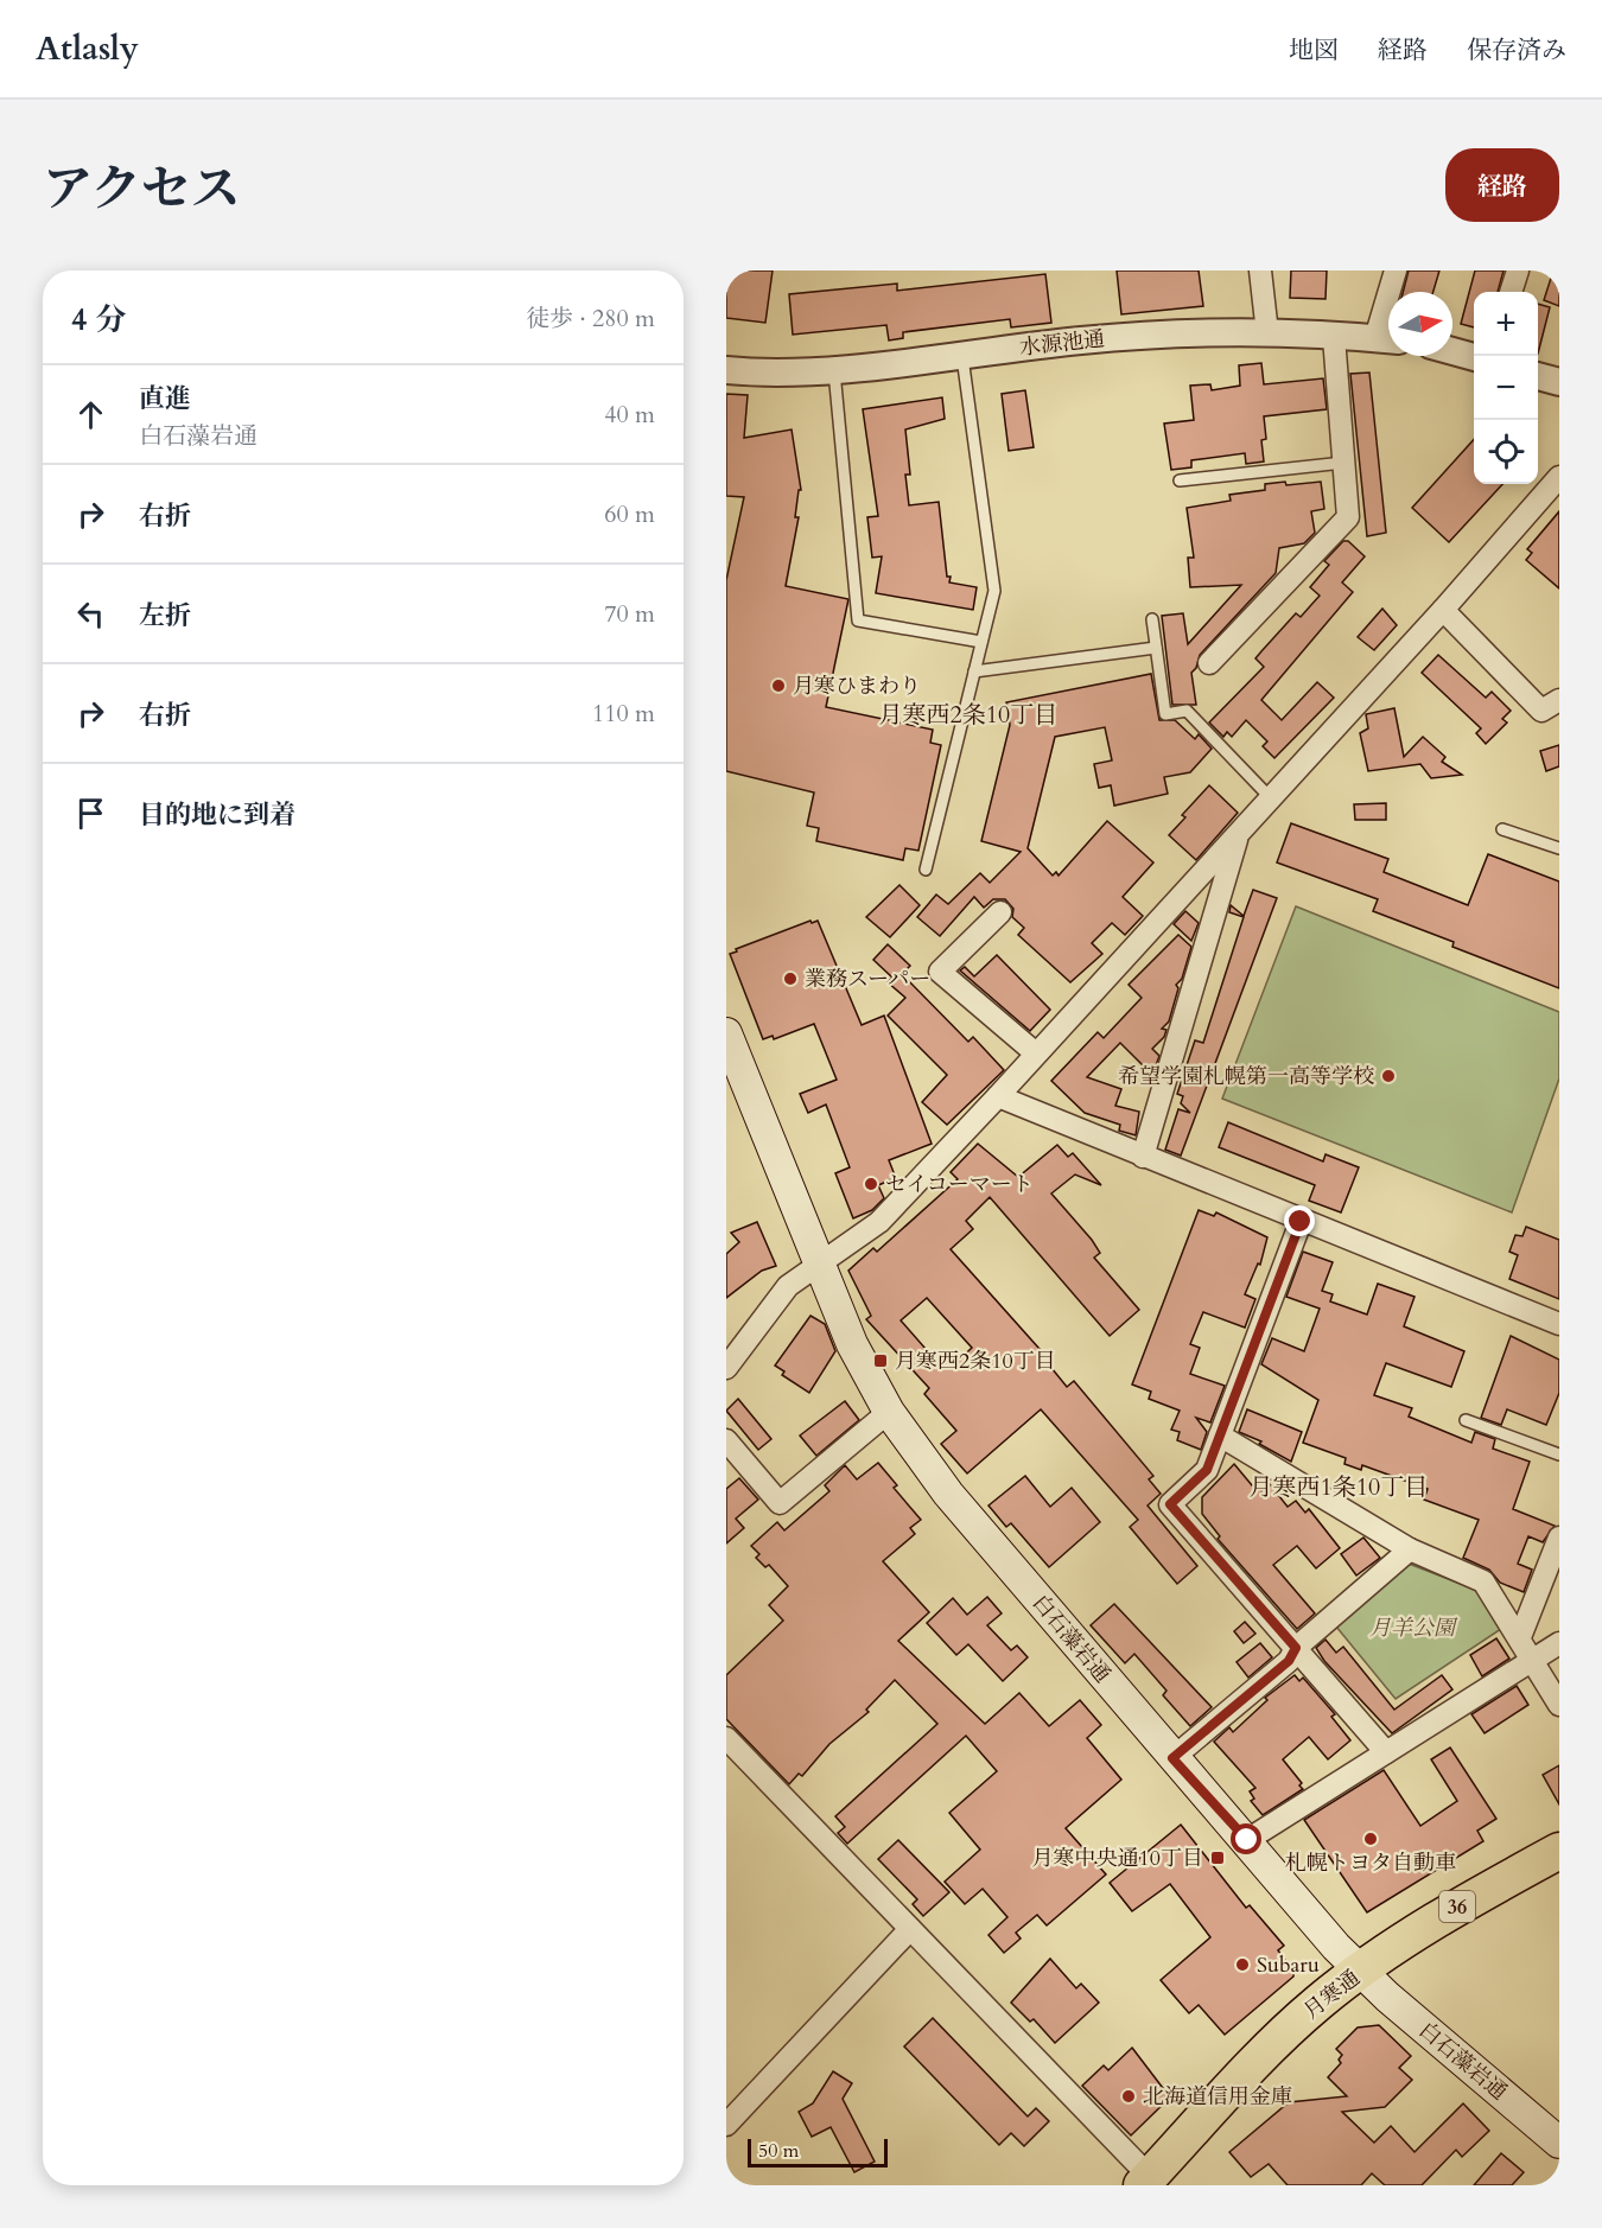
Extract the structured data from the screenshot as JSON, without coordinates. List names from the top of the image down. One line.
{"streets":{"highway":["36","月寒通"],"main road":["白石藻岩通"],"street":["水源池通"]},"crossings":[["白石藻岩通","月寒通"]],"districts":["月寒西2条10丁目","月寒西1条10丁目"],"parks":["月羊公園"],"places":{"other":["月寒ひまわり","業務スーパー","希望学園札幌第一高等学校","セイコーマート","札幌トヨタ自動車","Subaru","北海道信用金庫"],"transit":["月寒西2条10丁目","月寒中央通10丁目"]},"scale_bar":"50 m","north":"right","page":{"header":"Atlasly","nav":["地図","経路","保存済み"],"title":"アクセス","buttons":"経路","heading":["4 分","徒歩 · 280 m"],"map_buttons":["+","−"],"list":[["直進","白石藻岩通","40 m"],["右折","60 m"],["左折","70 m"],["右折","110 m"],"目的地に到着"],"scale":"50 m"}}
